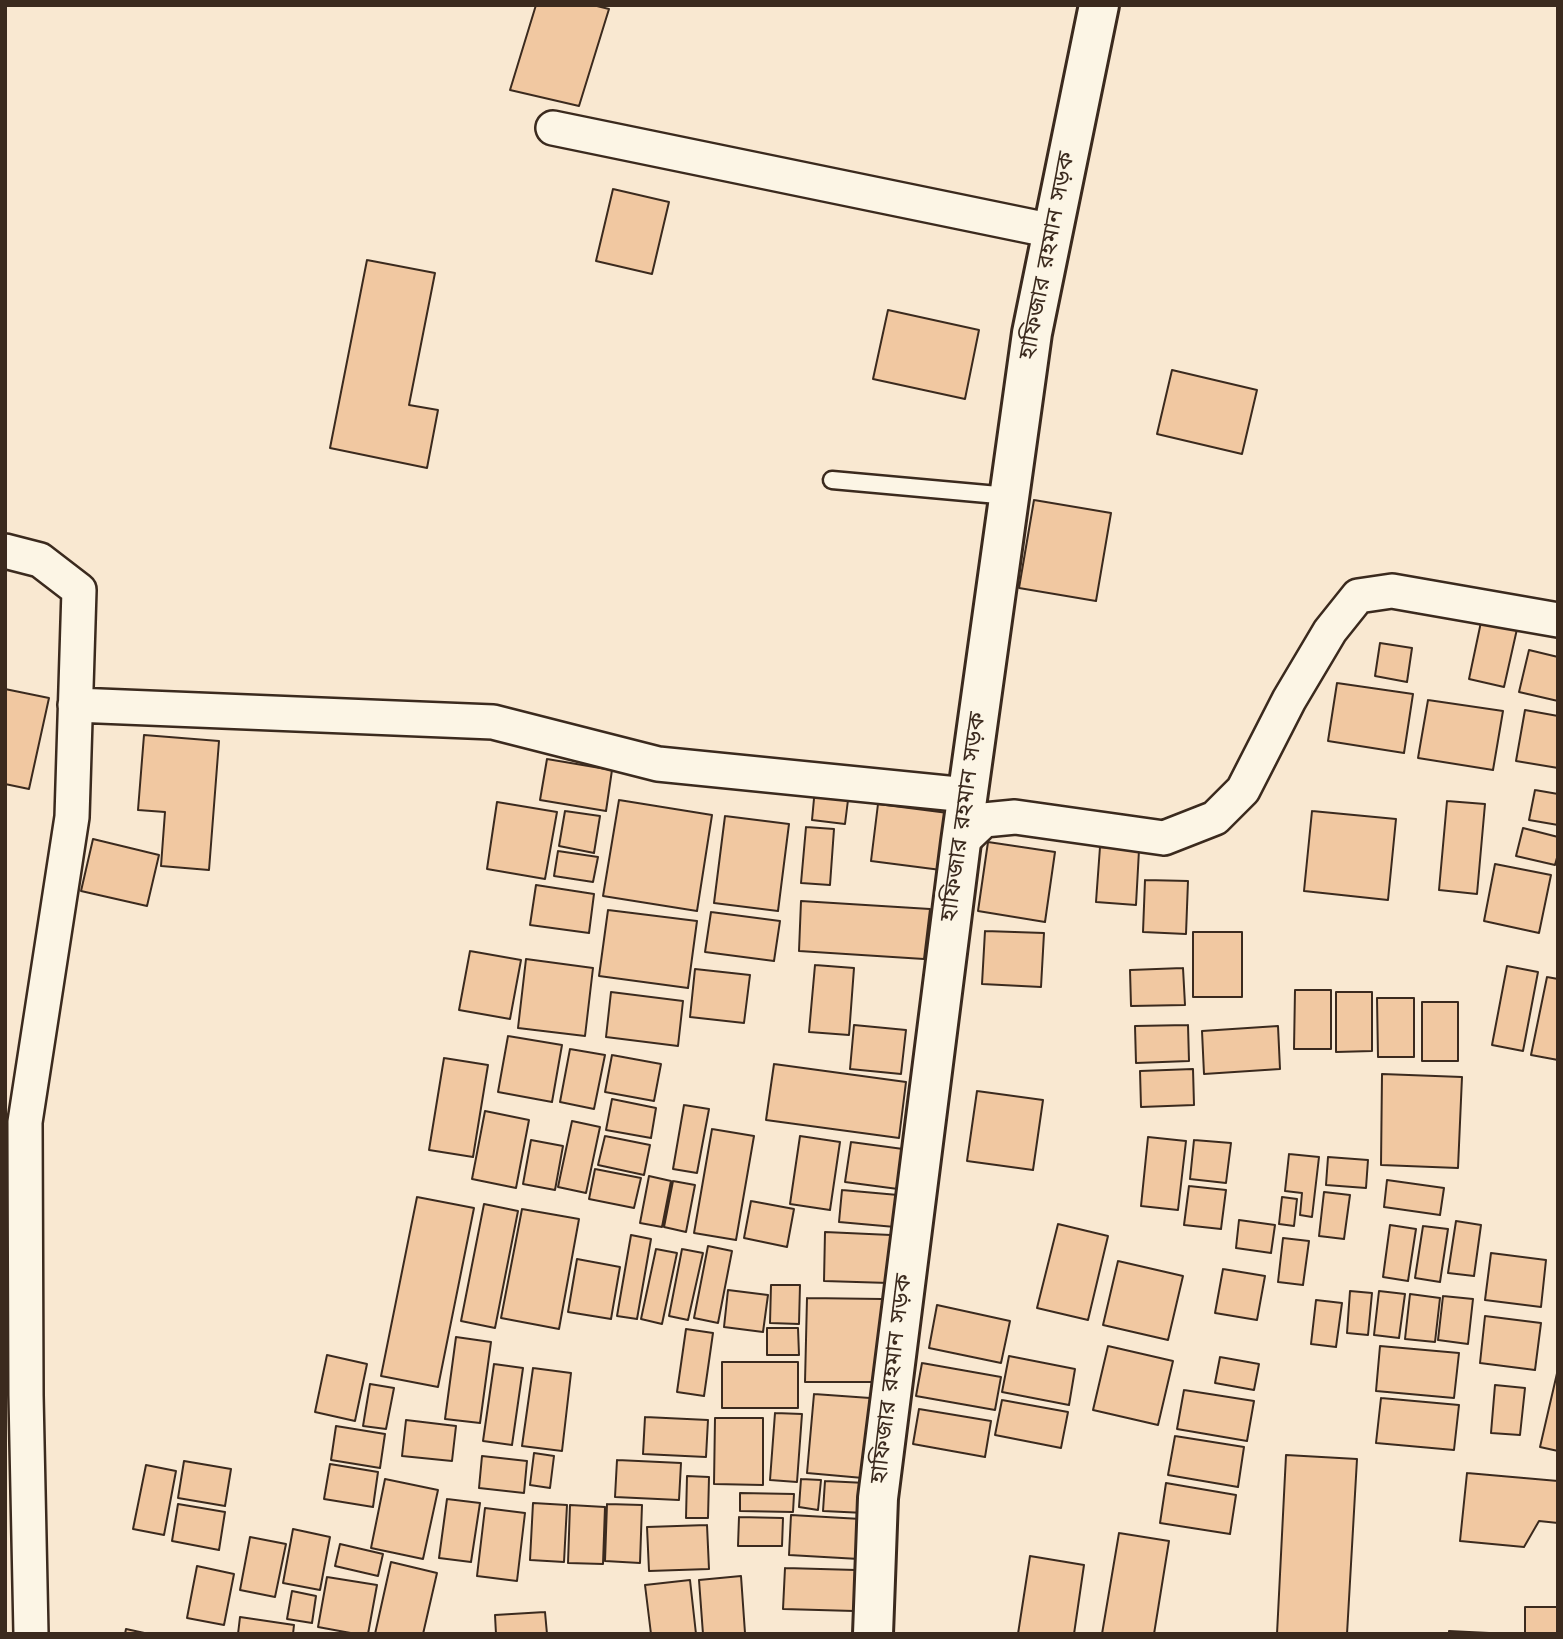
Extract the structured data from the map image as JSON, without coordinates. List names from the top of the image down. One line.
{"streets":{"street":["হাফিজার রহমান সড়ক"]}}
